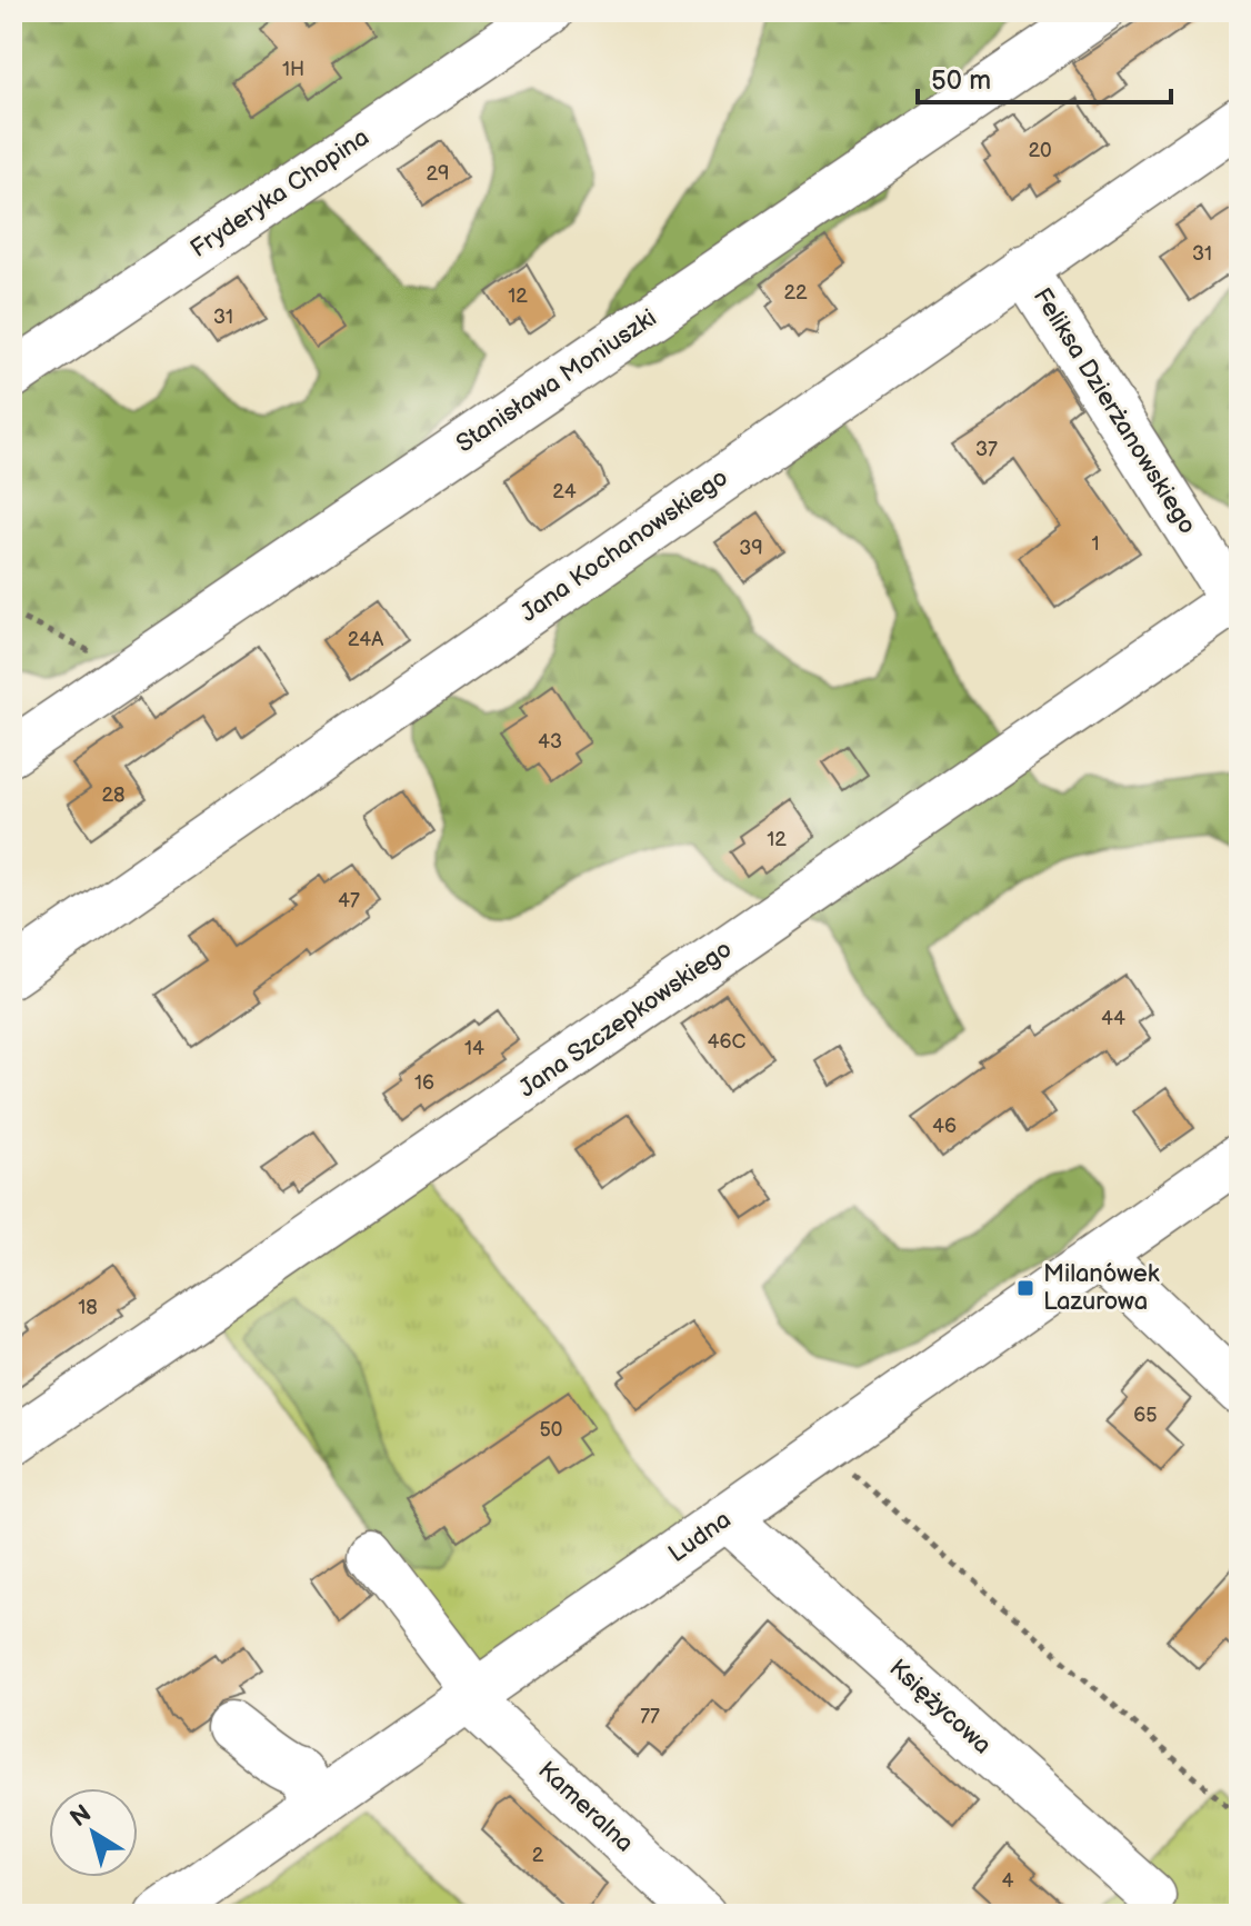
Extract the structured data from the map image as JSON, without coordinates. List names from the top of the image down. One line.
{"streets":{"street":["Fryderyka Chopina","Stanisława Moniuszki","Feliksa Dzierżanowskiego","Jana Kochanowskiego","Jana Szczepkowskiego","Ludna","Księżycowa","Kameralna"]},"crossings":[["Feliksa Dzierżanowskiego","Jana Kochanowskiego"],["Feliksa Dzierżanowskiego","Jana Szczepkowskiego"],["Ludna","Księżycowa"],["Ludna","Kameralna"]],"places":{"transit":["Milanówek Lazurowa"]},"house_numbers":["1H","20","29","31","22","12","31","37","24","1","39","24A","43","28","12","47","44","46C","14","16","46","18","65","50","77","2","4"],"scale_bar":"50 m","north":"top left"}
